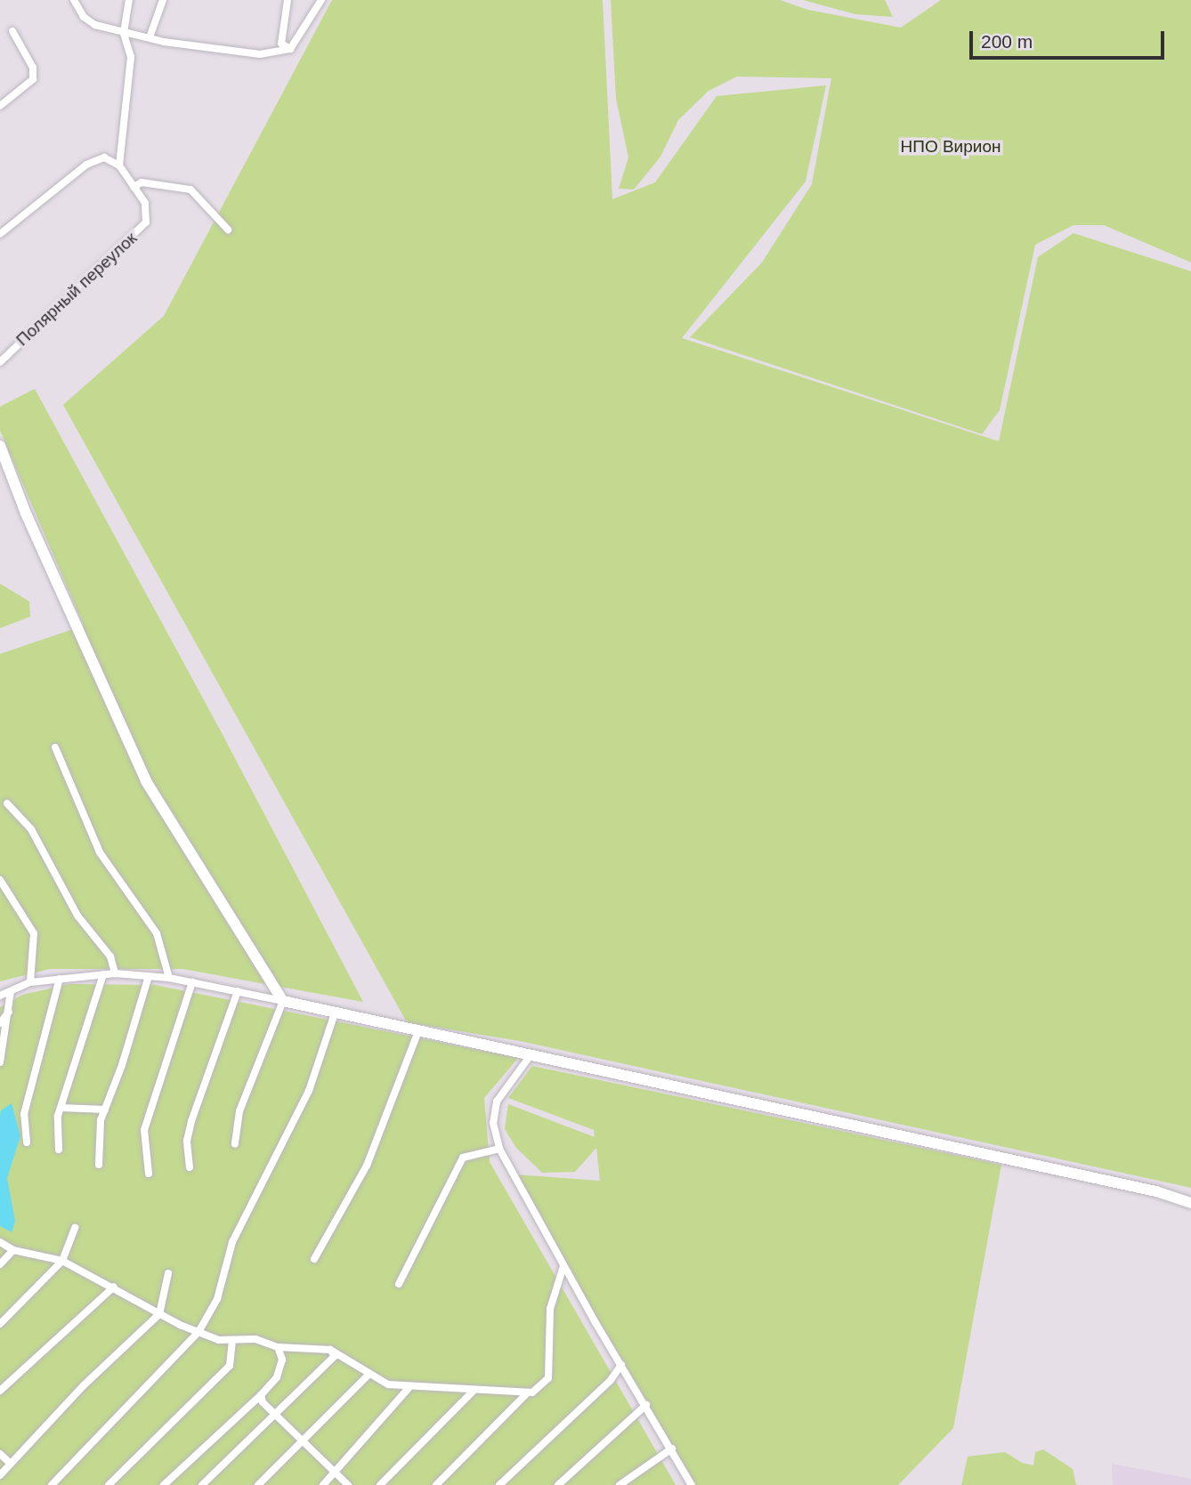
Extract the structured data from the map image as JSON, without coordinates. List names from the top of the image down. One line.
{"streets":{"street":["Полярный переулок"]},"parks":["НПО Вирион"],"scale_bar":"200 m"}
